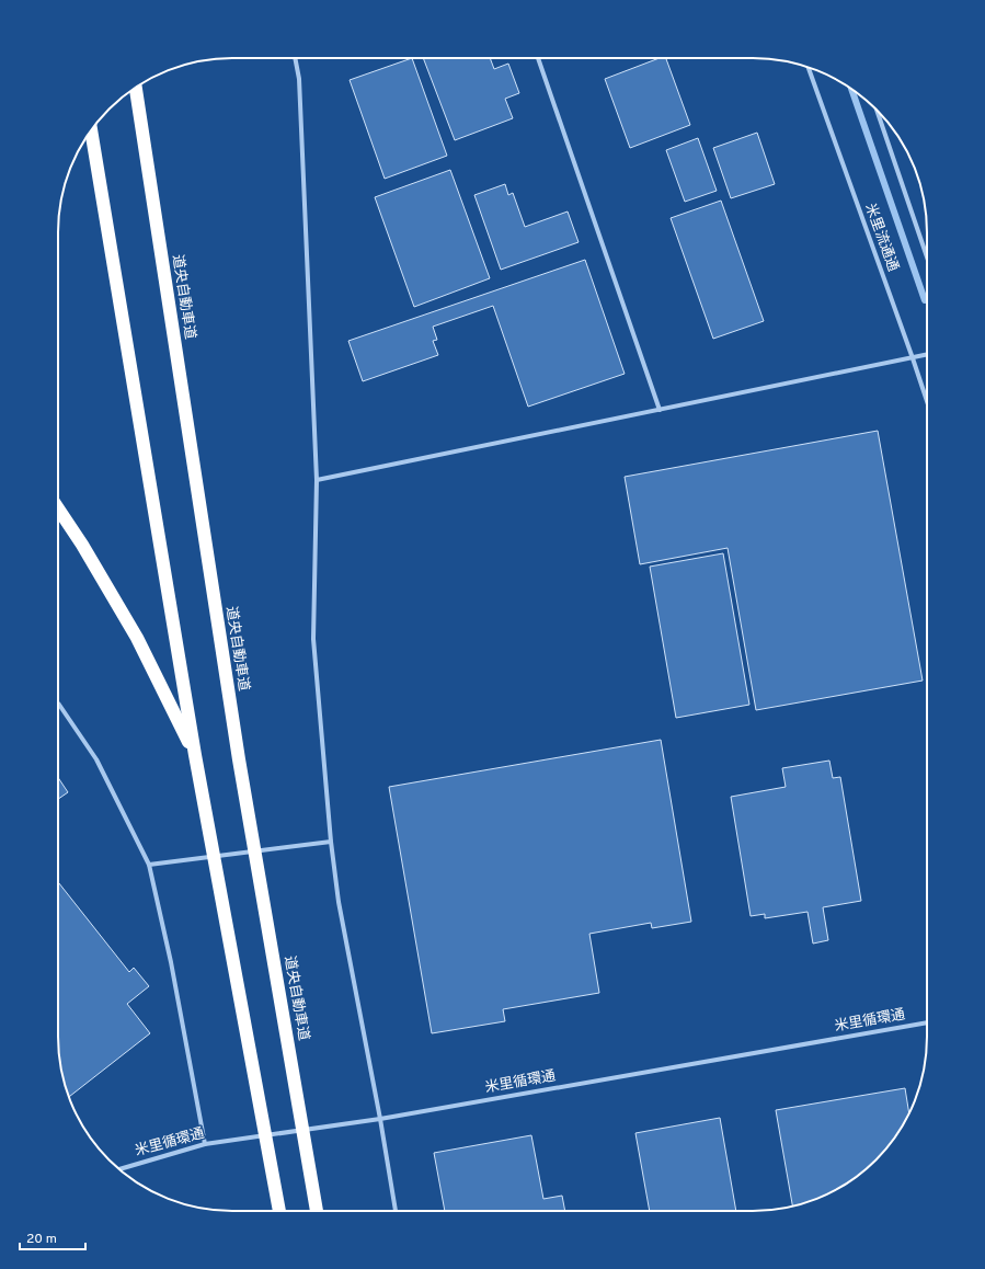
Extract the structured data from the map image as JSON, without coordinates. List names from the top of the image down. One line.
{"streets":{"highway":["道央自動車道"],"street":["米里流通通","米里循環通"]},"scale_bar":"20 m"}
